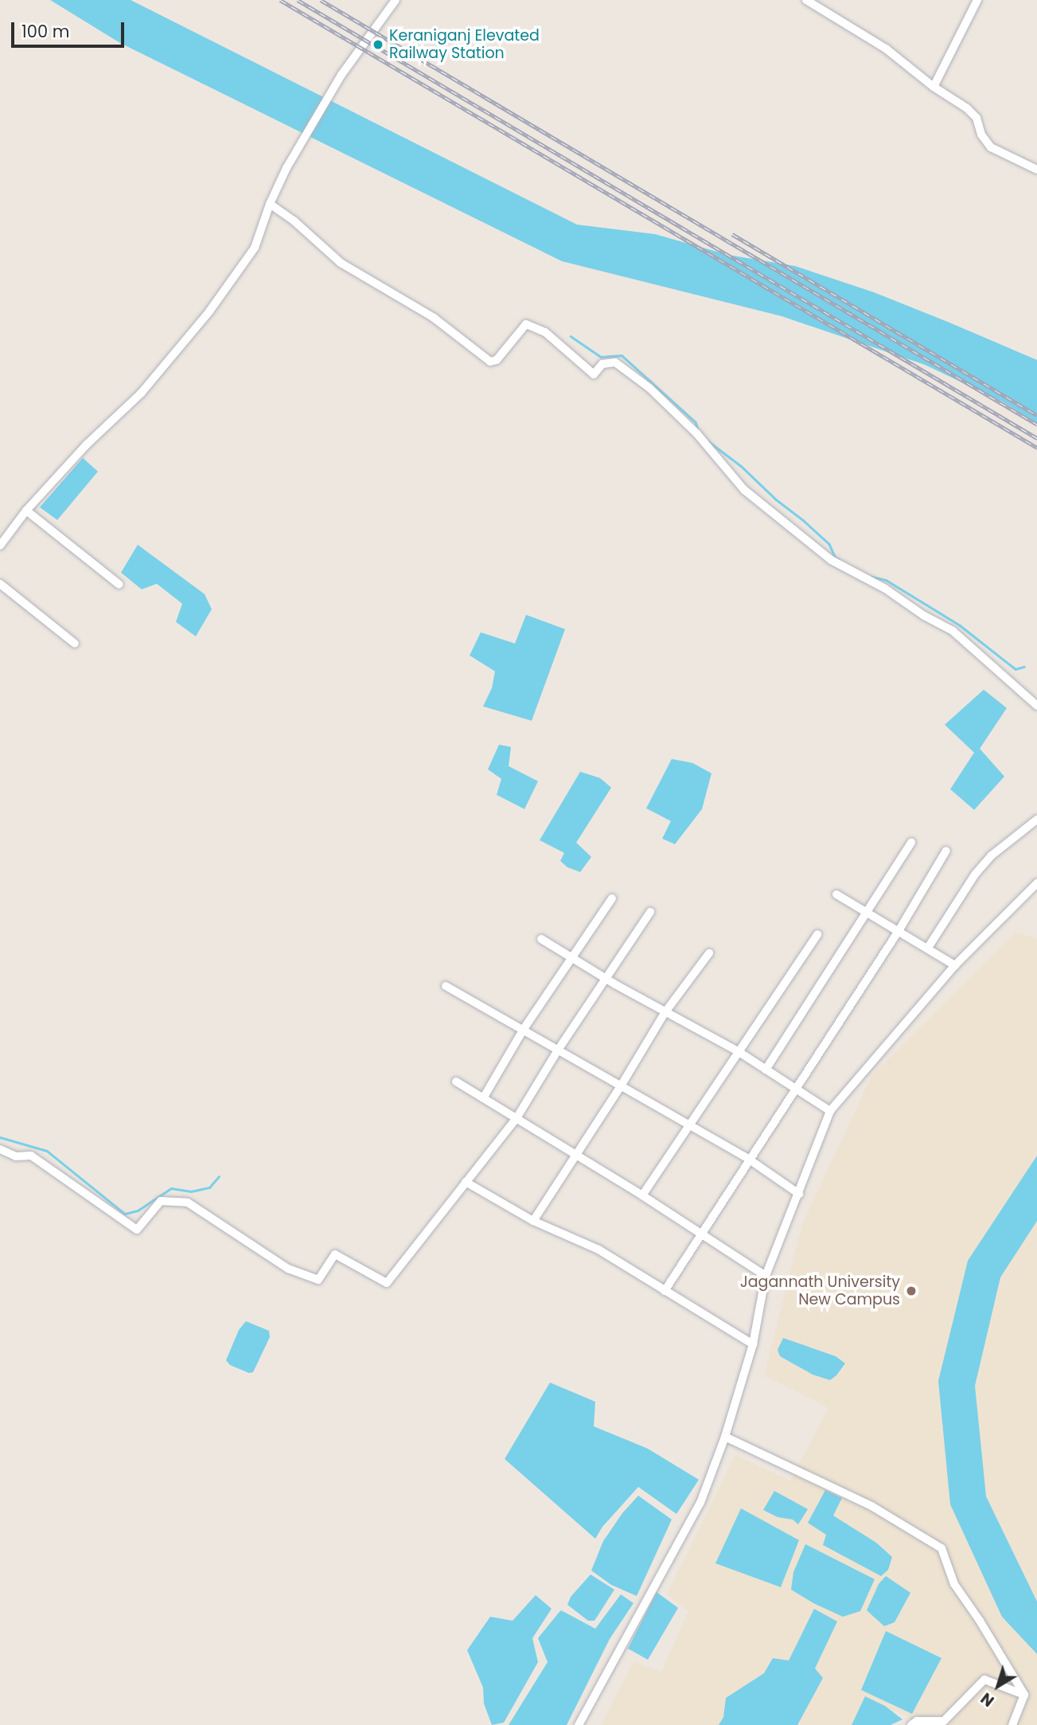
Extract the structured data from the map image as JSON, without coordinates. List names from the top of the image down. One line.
{"places":["Keraniganj Elevated Railway Station","Jagannath University New Campus"],"scale_bar":"100 m","north":"bottom left"}
